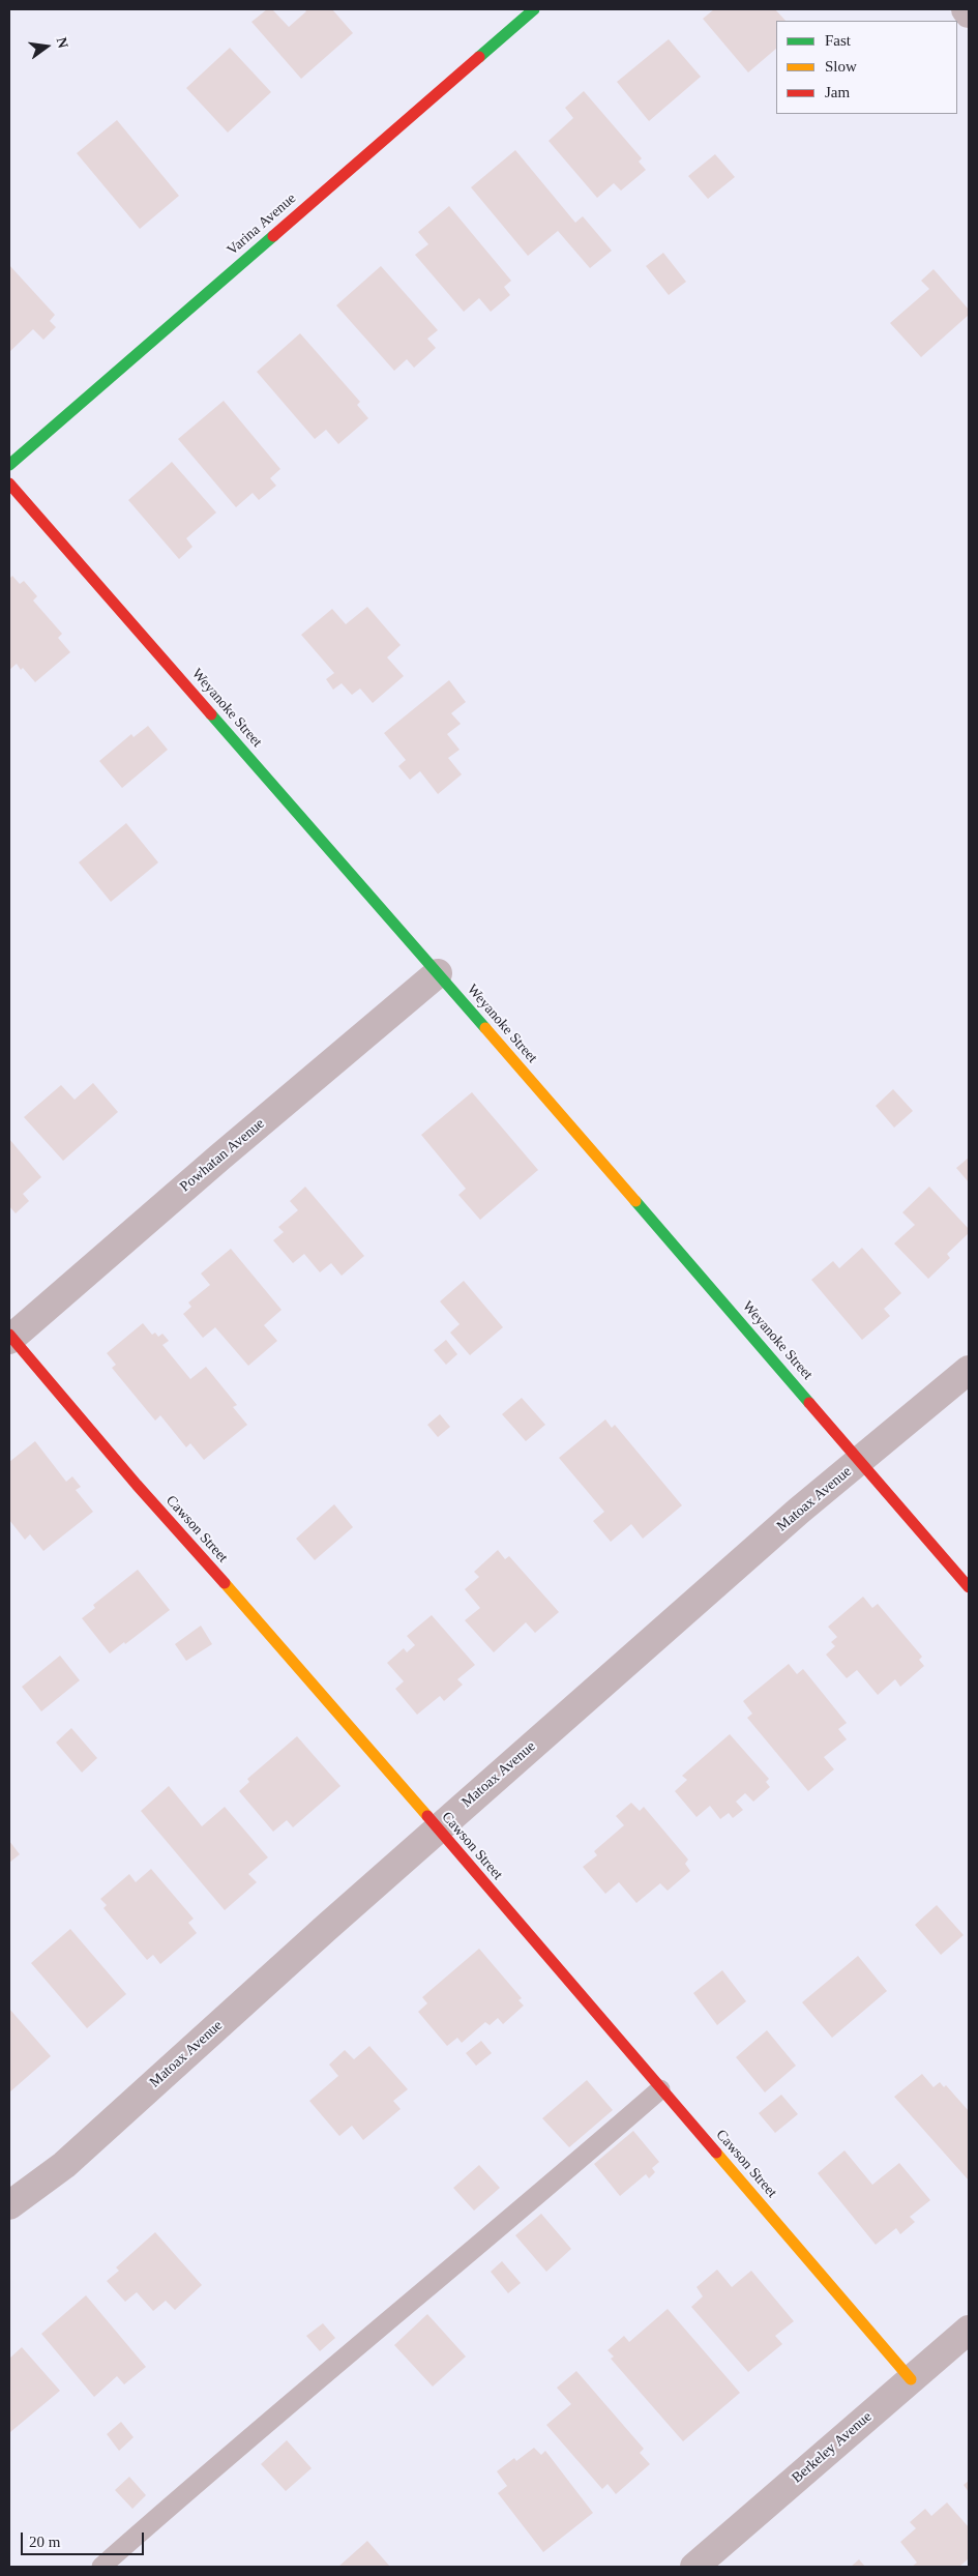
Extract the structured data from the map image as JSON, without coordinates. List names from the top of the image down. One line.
{"streets":{"street":["Varina Avenue","Weyanoke Street","Powhatan Avenue","Matoax Avenue","Cawson Street","Berkeley Avenue"]},"crossings":[["Weyanoke Street","Powhatan Avenue"],["Weyanoke Street","Matoax Avenue"],["Powhatan Avenue","Cawson Street"],["Matoax Avenue","Cawson Street"],["Cawson Street","Berkeley Avenue"]],"legend":["Fast","Slow","Jam"],"scale_bar":"20 m","north":"right"}
